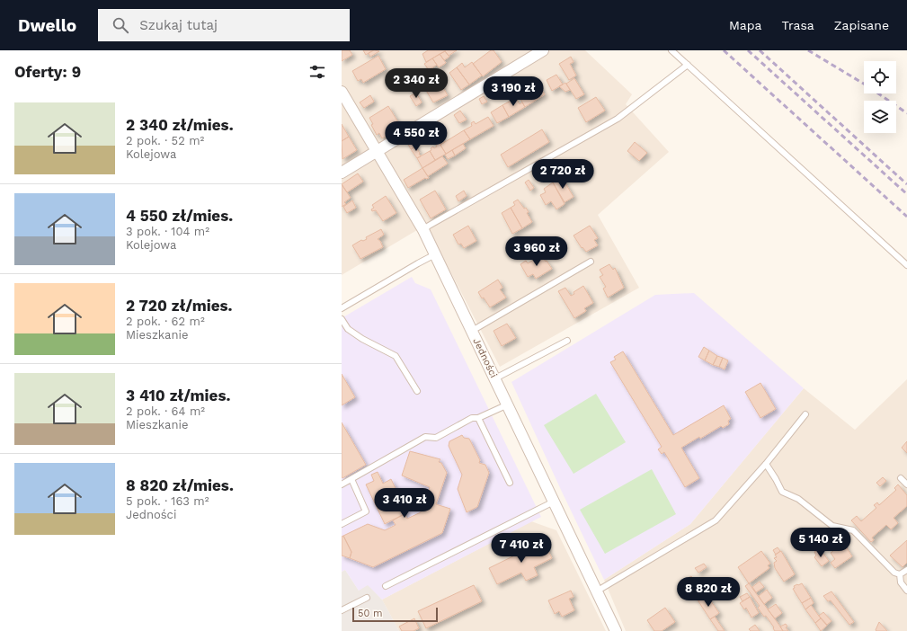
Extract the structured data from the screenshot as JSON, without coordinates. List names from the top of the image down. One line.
{"streets":{"street":["Jedności"]},"scale_bar":"50 m","page":{"header":"Dwello","search":"Szukaj tutaj","nav":["Mapa","Trasa","Zapisane"],"heading":"Oferty: 9","price":["2 340 zł","3 190 zł","4 550 zł","2 720 zł","3 960 zł","3 410 zł","5 140 zł","7 410 zł","8 820 zł"],"list":[{"name":"2 340 zł/mies.","note":"2 pok. · 52 m² · Kolejowa"},{"name":"4 550 zł/mies.","note":"3 pok. · 104 m² · Kolejowa"},{"name":"2 720 zł/mies.","note":"2 pok. · 62 m² · Mieszkanie"},{"name":"3 410 zł/mies.","note":"2 pok. · 64 m² · Mieszkanie"},{"name":"8 820 zł/mies.","note":"5 pok. · 163 m² · Jedności"}],"scale":"50 m"}}
